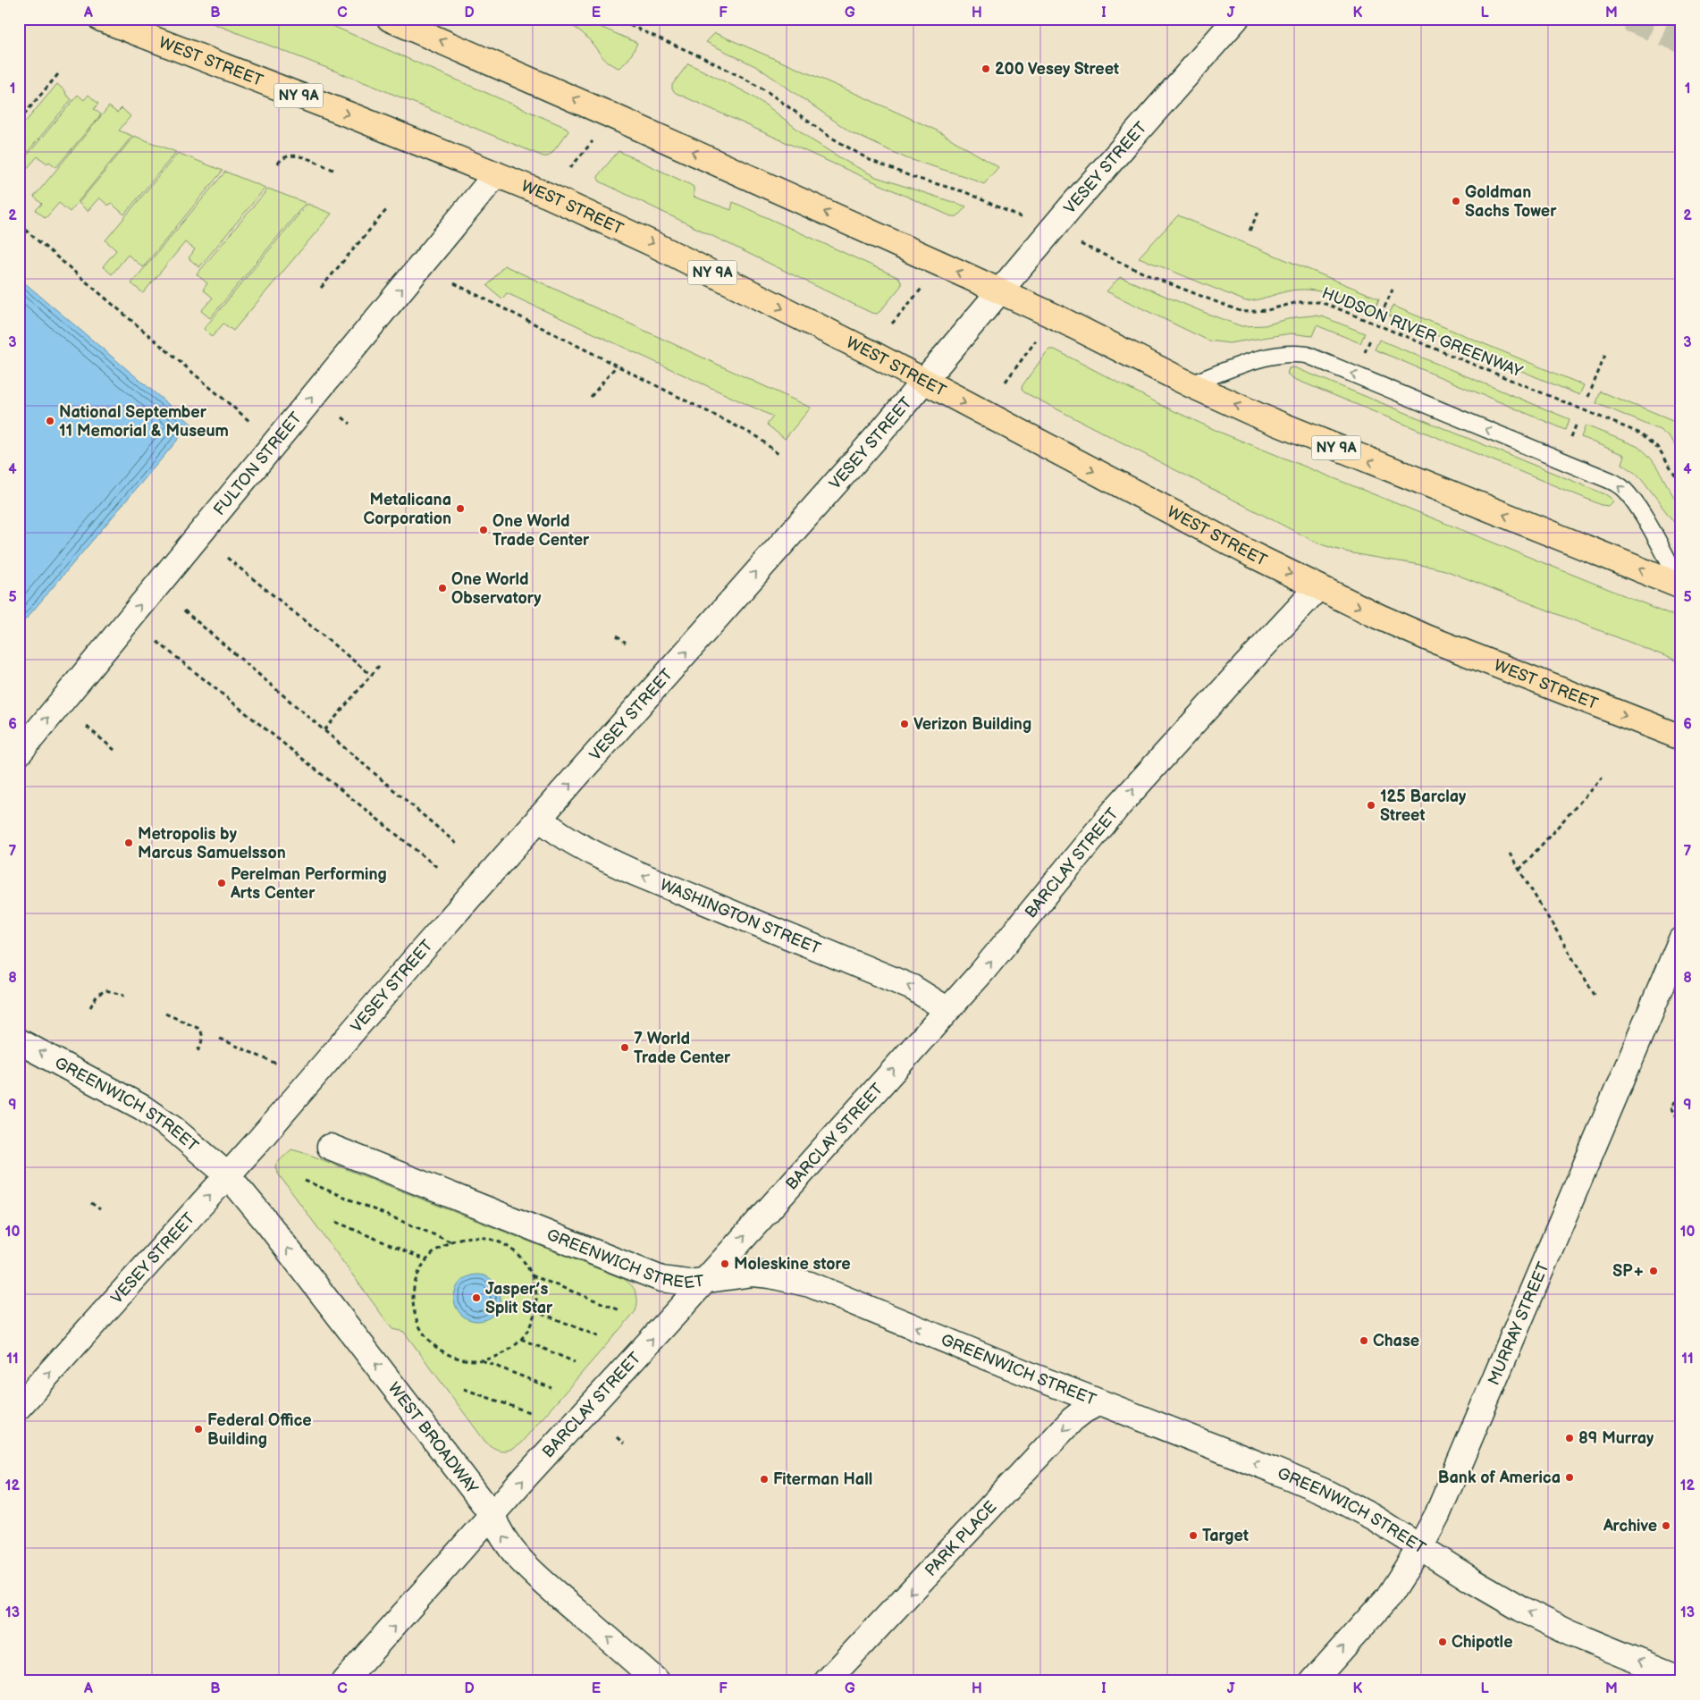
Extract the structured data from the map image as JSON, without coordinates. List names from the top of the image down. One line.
{"streets":{"highway":["WEST STREET","NY 9A"],"street":["VESEY STREET","FULTON STREET","BARCLAY STREET","WASHINGTON STREET","GREENWICH STREET","MURRAY STREET","WEST BROADWAY","PARK PLACE"],"path":["HUDSON RIVER GREENWAY"]},"crossings":[["WEST STREET","VESEY STREET"],["WEST STREET","FULTON STREET"],["WEST STREET","BARCLAY STREET"],["NY 9A","VESEY STREET"],["VESEY STREET","WASHINGTON STREET"],["VESEY STREET","GREENWICH STREET"],["VESEY STREET","WEST BROADWAY"],["BARCLAY STREET","WASHINGTON STREET"],["BARCLAY STREET","GREENWICH STREET"],["BARCLAY STREET","WEST BROADWAY"],["GREENWICH STREET","MURRAY STREET"],["GREENWICH STREET","WEST BROADWAY"],["GREENWICH STREET","PARK PLACE"]],"one_way":["VESEY STREET","FULTON STREET","BARCLAY STREET","WASHINGTON STREET","GREENWICH STREET","WEST BROADWAY","PARK PLACE"],"places":["200 Vesey Street","Goldman Sachs Tower","National September 11 Memorial & Museum","Metalicana Corporation","One World Trade Center","One World Observatory","Verizon Building","125 Barclay Street","Metropolis by Marcus Samuelsson","Perelman Performing Arts Center","7 World Trade Center","Moleskine store","SP+","Jasper’s Split Star","Chase","Federal Office Building","89 Murray","Bank of America","Fiterman Hall","Archive","Target","Chipotle"],"grid":{"columns":["A","B","C","D","E","F","G","H","I","J","K","L","M"],"rows":["1","2","3","4","5","6","7","8","9","10","11","12","13"]}}
